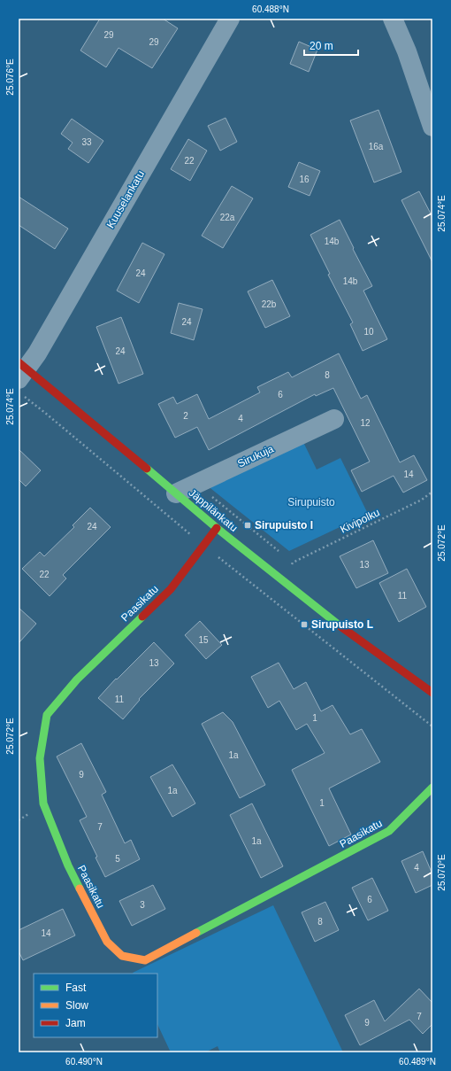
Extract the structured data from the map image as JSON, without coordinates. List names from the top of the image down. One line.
{"streets":{"street":["Kuuselankatu","Sirukuja","Jäppilänkatu","Paasikatu"],"path":["Kivipolku"]},"crossings":[["Kuuselankatu","Jäppilänkatu"],["Sirukuja","Jäppilänkatu"],["Jäppilänkatu","Paasikatu"]],"parks":["Sirupuisto"],"places":{"transit":["Sirupuisto I","Sirupuisto L"]},"house_numbers":["29","29","33","16a","22","16","22a","14b","24","14b","22b","24","10","24","8","6","2","4","12","14","24","13","22","11","15","13","11","1","1a","9","1a","1","7","1a","5","4","6","3","8","14","7","9"],"legend":["Fast","Slow","Jam"],"scale_bar":"20 m","coordinates":["60.488°N","25.076°E","25.074°E","25.072°E","25.070°E","60.490°N","60.489°N"]}
